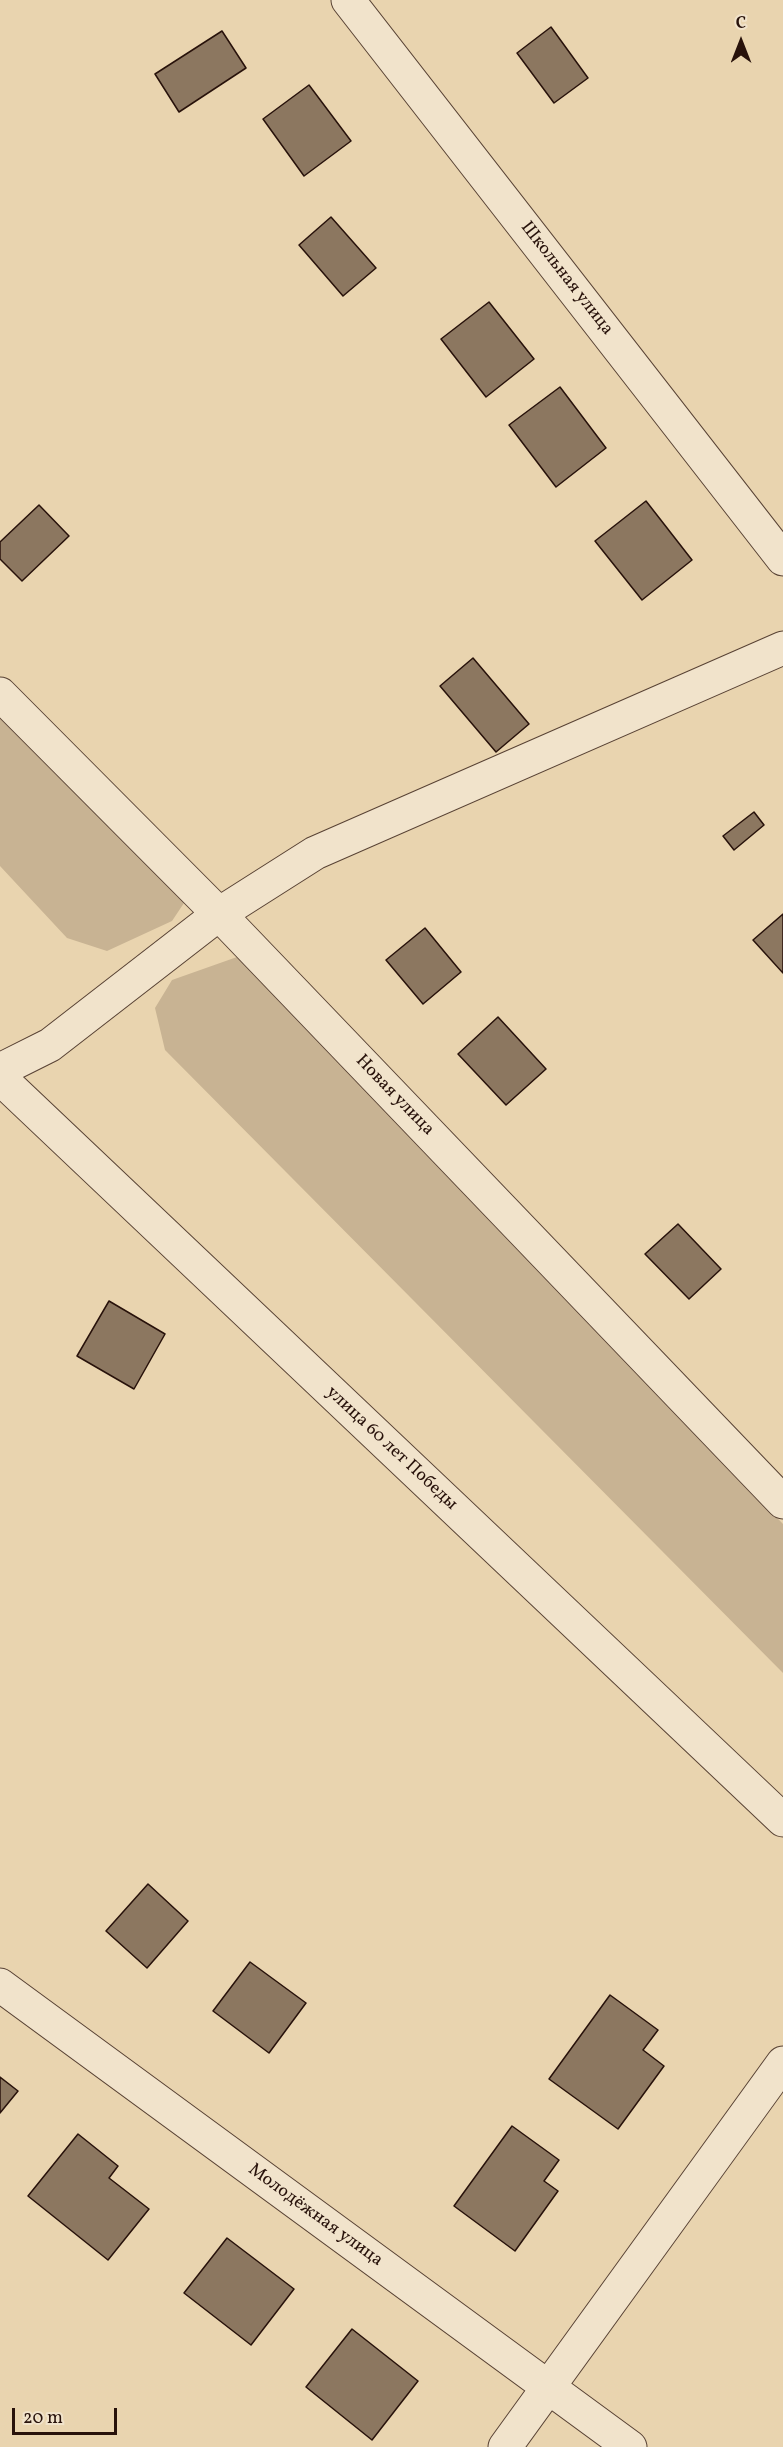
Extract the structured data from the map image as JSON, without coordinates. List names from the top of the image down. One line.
{"streets":{"street":["Школьная улица","Новая улица","улица 60 лет Победы","Молодёжная улица"]},"scale_bar":"20 m","north":"top"}
